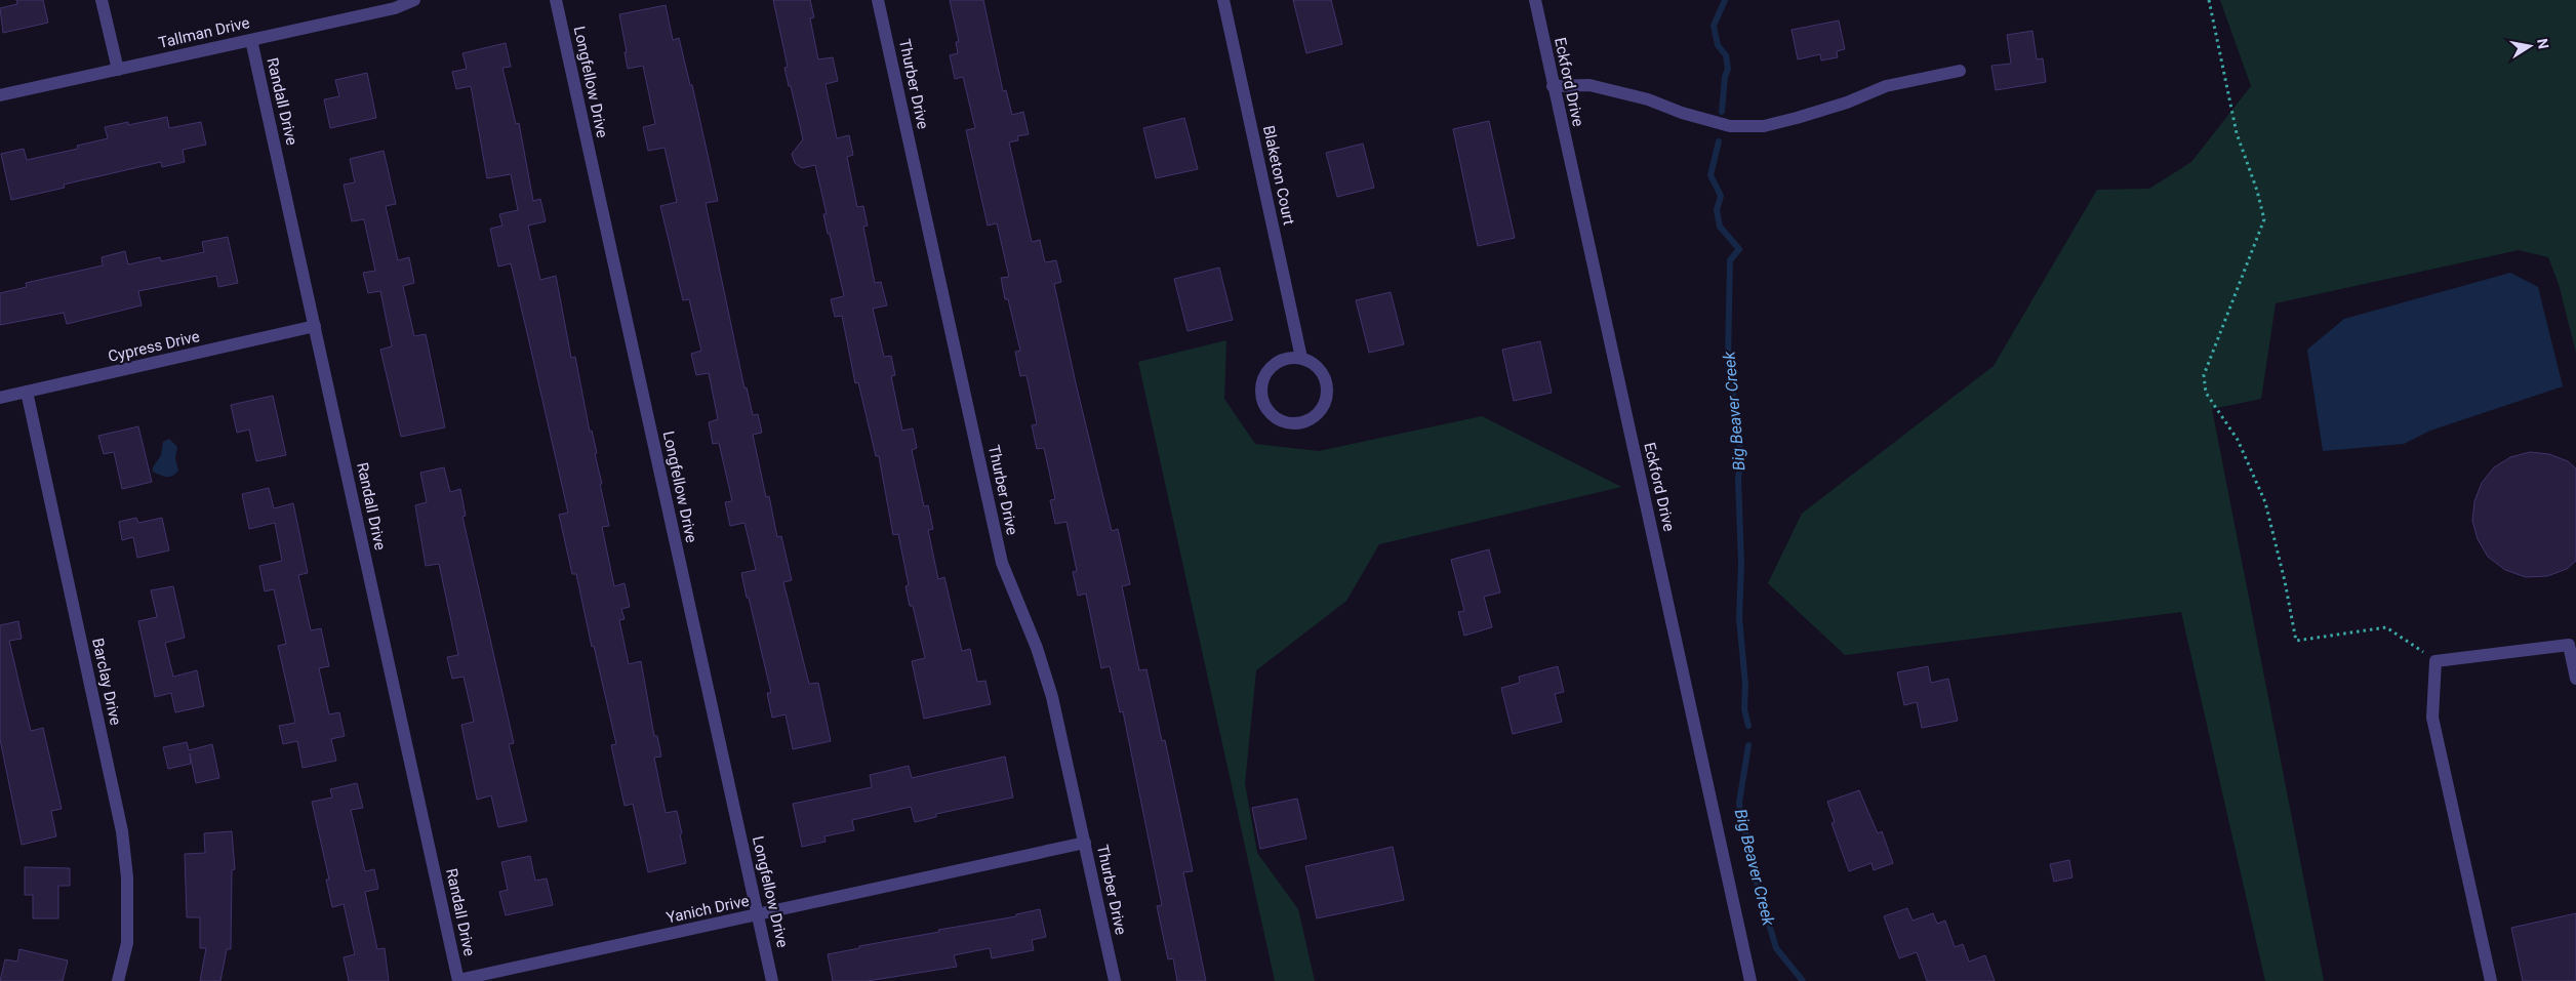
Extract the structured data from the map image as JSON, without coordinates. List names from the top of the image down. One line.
{"streets":{"street":["Tallman Drive","Longfellow Drive","Eckford Drive","Thurber Drive","Randall Drive","Blaketon Court","Cypress Drive","Barclay Drive","Yanich Drive"]},"crossings":[["Tallman Drive","Randall Drive"],["Longfellow Drive","Yanich Drive"],["Thurber Drive","Yanich Drive"],["Randall Drive","Cypress Drive"],["Randall Drive","Yanich Drive"],["Cypress Drive","Barclay Drive"]],"water":["Big Beaver Creek"],"north":"right"}
